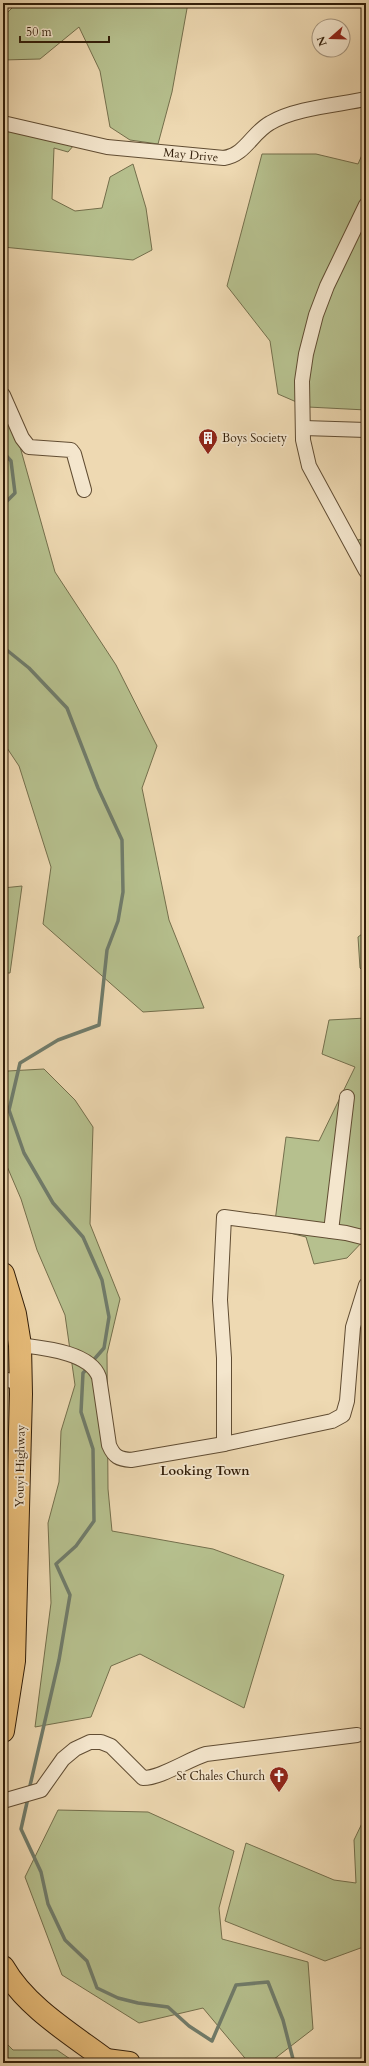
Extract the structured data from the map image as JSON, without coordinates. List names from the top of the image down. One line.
{"streets":{"main road":["Youyi Highway"],"street":["May Drive"]},"districts":["Looking Town"],"places":{"building":["Boys Society"],"church":["St Chales Church"]},"scale_bar":"50 m","north":"left"}
